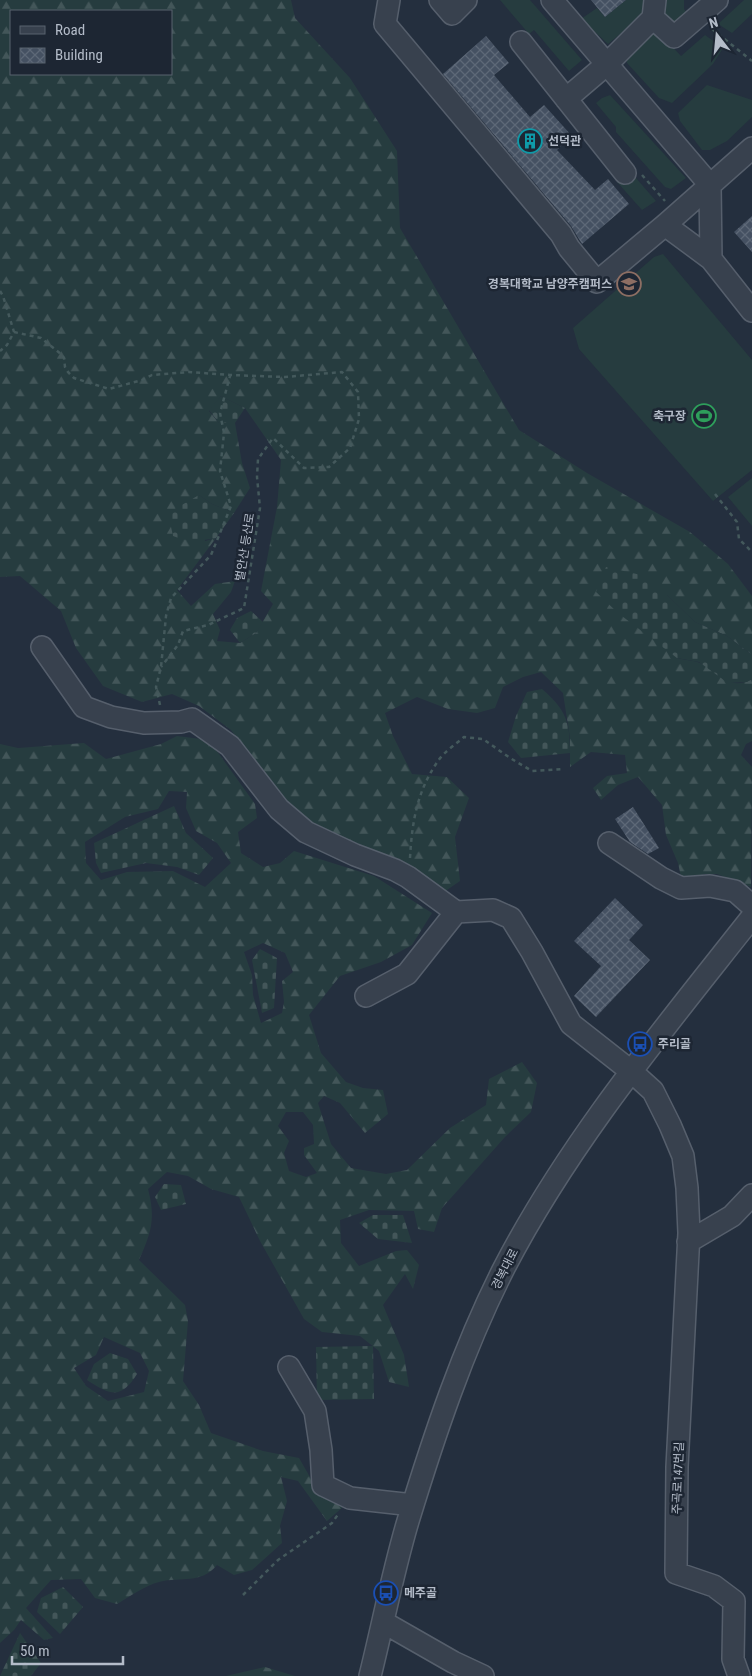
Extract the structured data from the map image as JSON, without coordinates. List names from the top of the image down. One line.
{"streets":{"street":["경복대로","주곡로147번길"],"path":["벌안산 등산로"]},"crossings":[["경복대로","주곡로147번길"]],"places":{"building":["선덕관"],"school or university":["경복대학교 남양주캠퍼스"],"sports":["축구장"],"bus stop":["주리골","메주골"]},"legend":["Road","Building"],"scale_bar":"50 m","north":"top"}
